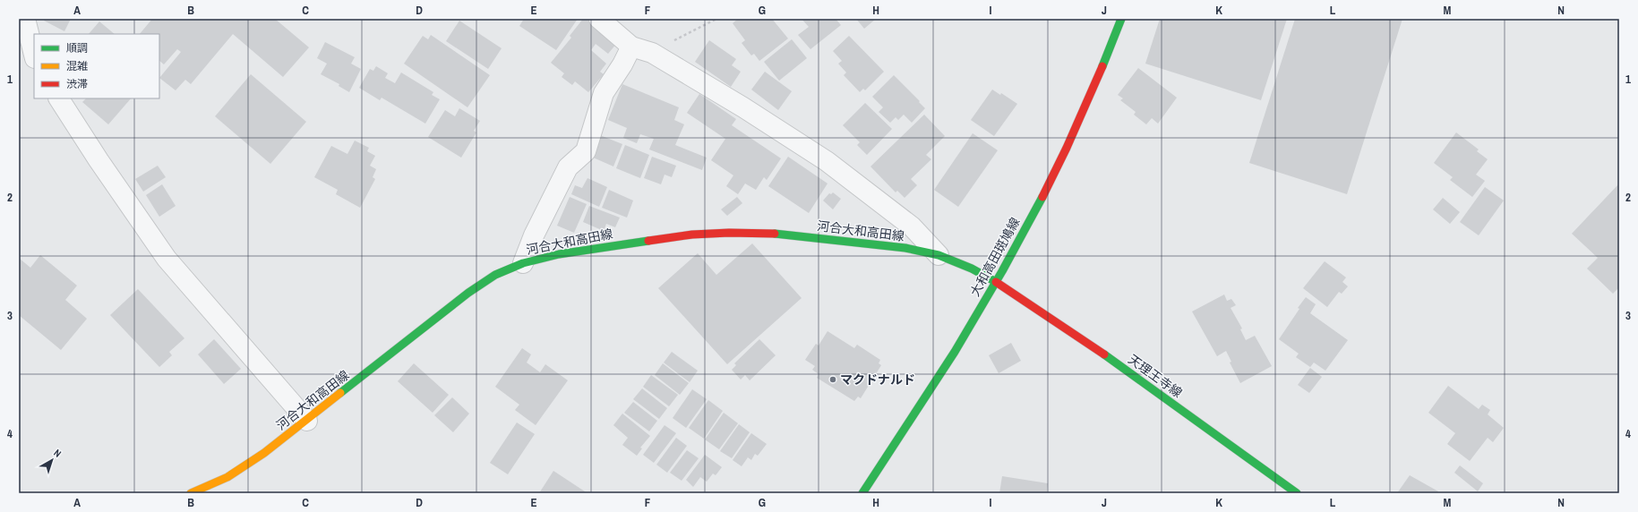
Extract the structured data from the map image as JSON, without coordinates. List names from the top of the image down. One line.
{"streets":{"main road":["河合大和高田線","大和高田斑鳩線","天理王寺線"]},"crossings":[["河合大和高田線","大和高田斑鳩線"],["河合大和高田線","天理王寺線"],["大和高田斑鳩線","天理王寺線"]],"places":["マクドナルド"],"legend":["順調","混雑","渋滞"],"north":"top right","grid":{"columns":["A","B","C","D","E","F","G","H","I","J","K","L","M","N"],"rows":["1","2","3","4"]}}
